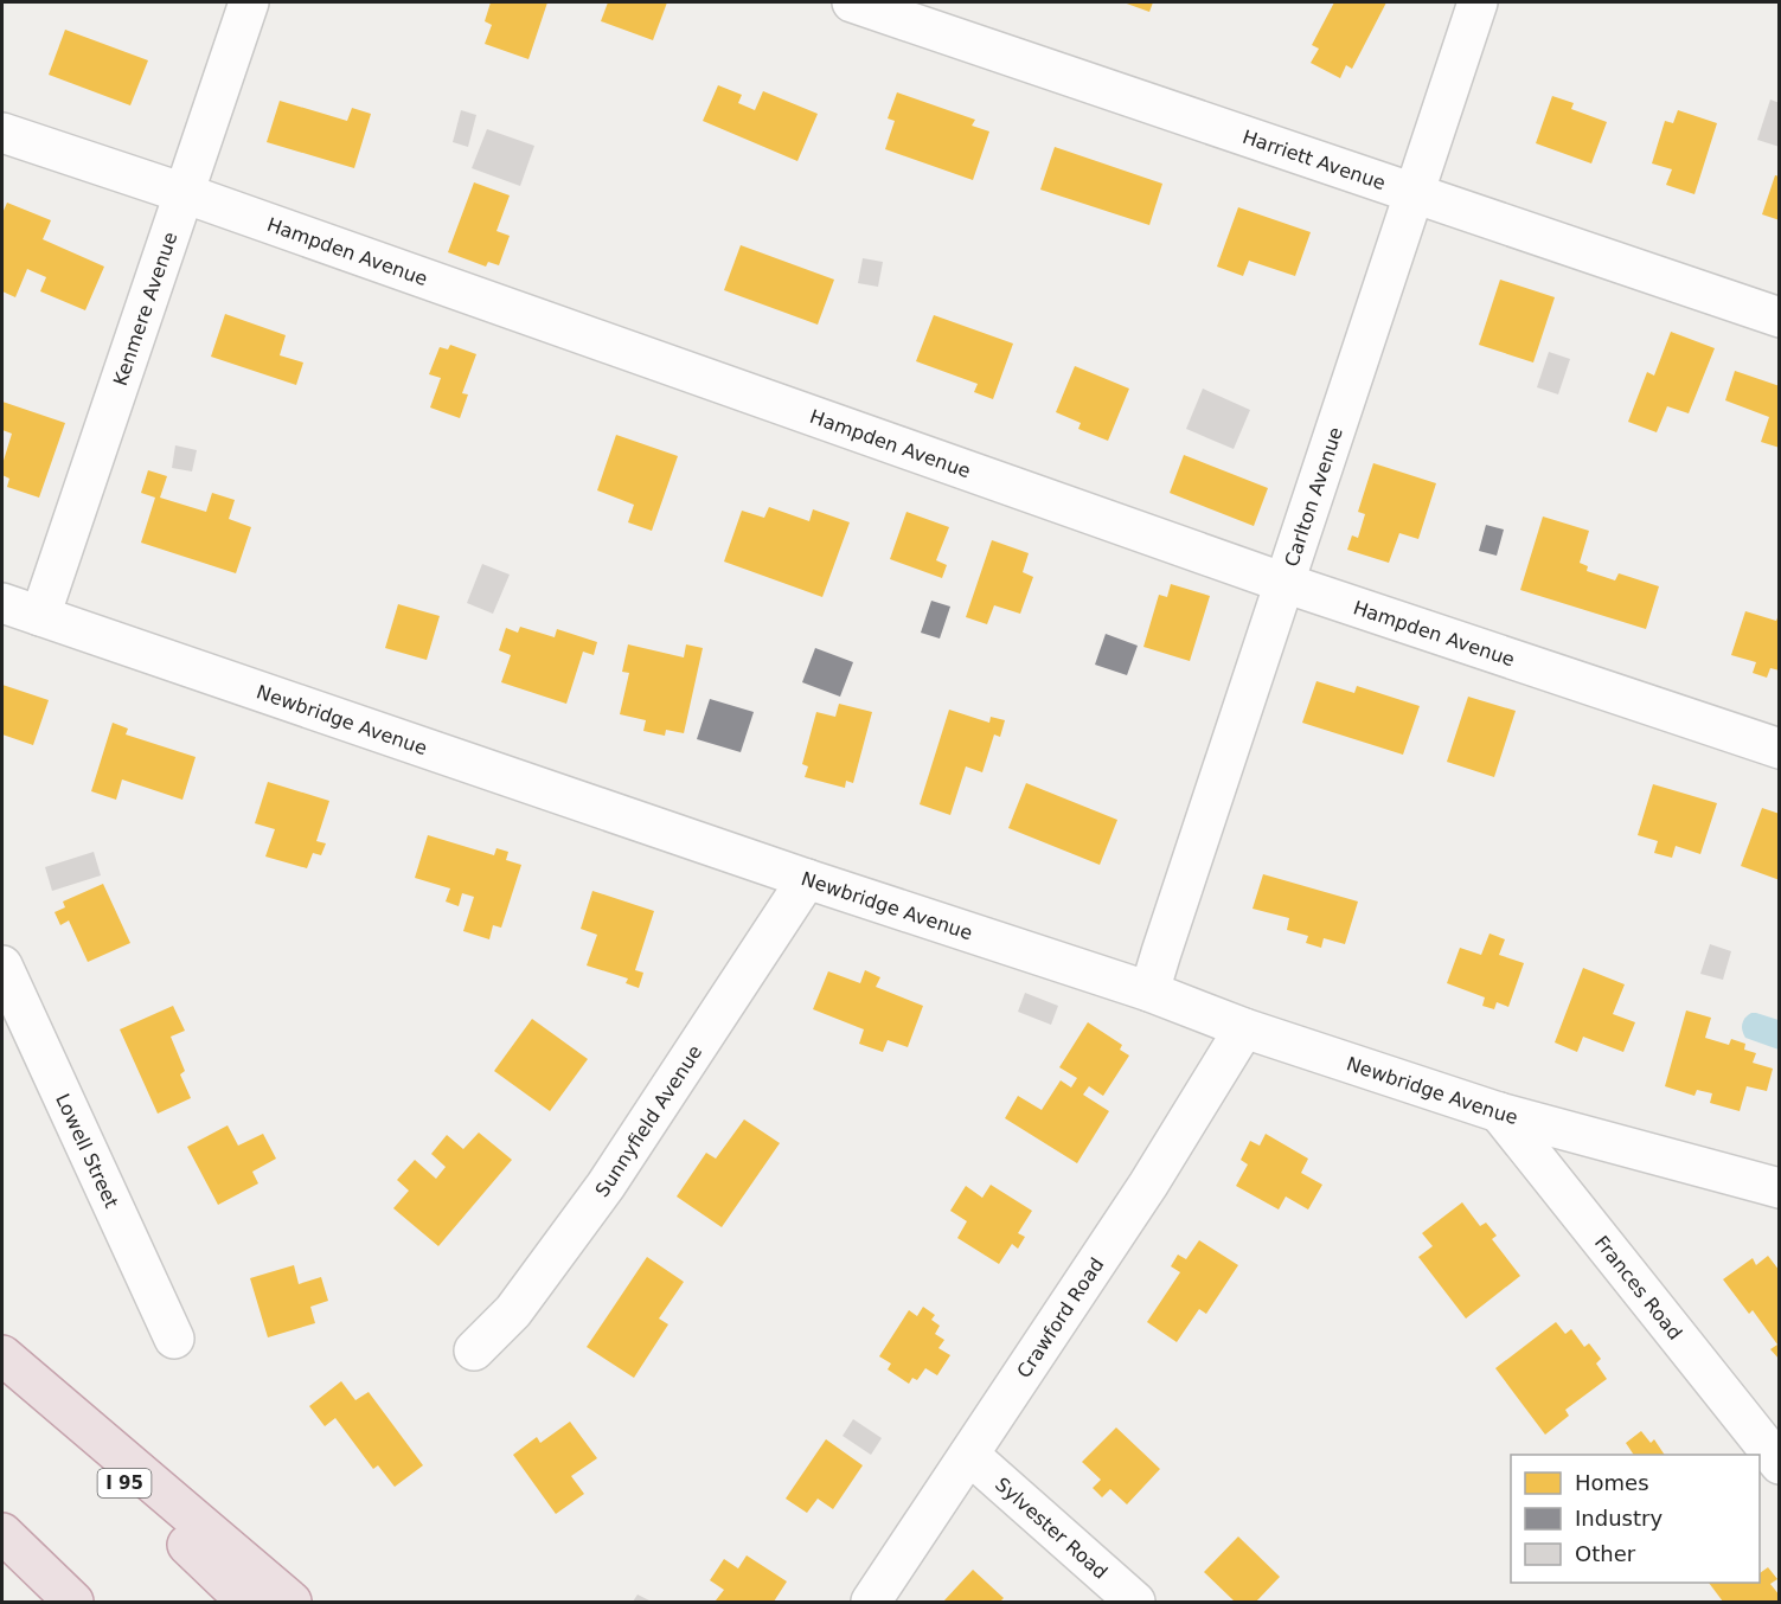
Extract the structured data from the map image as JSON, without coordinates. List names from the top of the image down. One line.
{"streets":{"highway":["I 95"],"street":["Harriett Avenue","Hampden Avenue","Kenmere Avenue","Carlton Avenue","Newbridge Avenue","Sunnyfield Avenue","Lowell Street","Frances Road","Crawford Road","Sylvester Road"]},"crossings":[["Harriett Avenue","Carlton Avenue"],["Hampden Avenue","Kenmere Avenue"],["Hampden Avenue","Carlton Avenue"],["Kenmere Avenue","Newbridge Avenue"],["Carlton Avenue","Newbridge Avenue"],["Newbridge Avenue","Sunnyfield Avenue"],["Newbridge Avenue","Frances Road"],["Newbridge Avenue","Crawford Road"],["Crawford Road","Sylvester Road"]],"legend":["Homes","Industry","Other"]}
